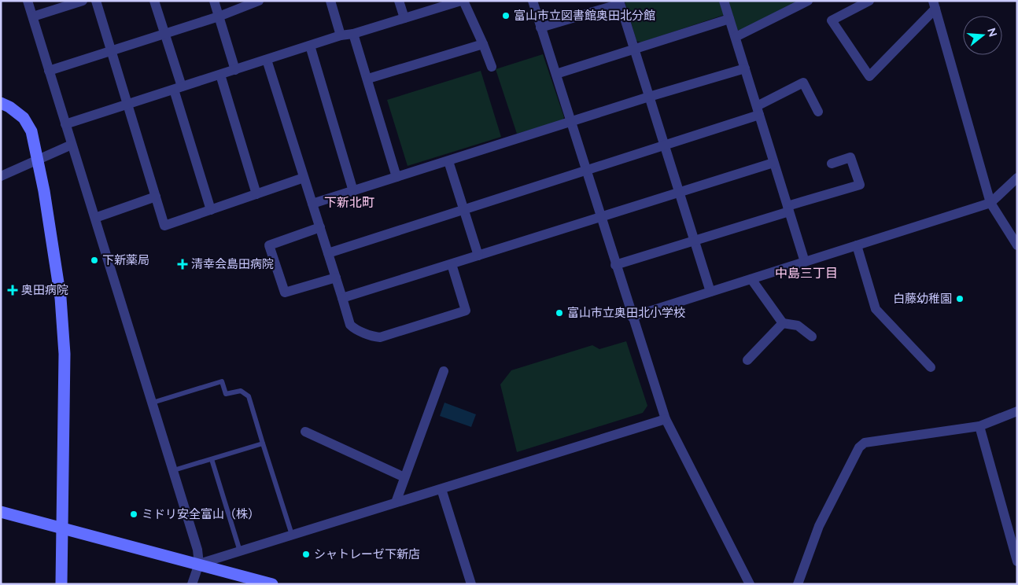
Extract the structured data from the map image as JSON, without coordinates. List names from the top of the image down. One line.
{"districts":["下新北町","中島三丁目"],"places":{"other":["富山市立図書館奥田北分館","下新薬局","白藤幼稚園","富山市立奥田北小学校","ミドリ安全富山（株）","シャトレーゼ下新店"],"health":["清幸会島田病院","奥田病院"]},"north":"right"}
